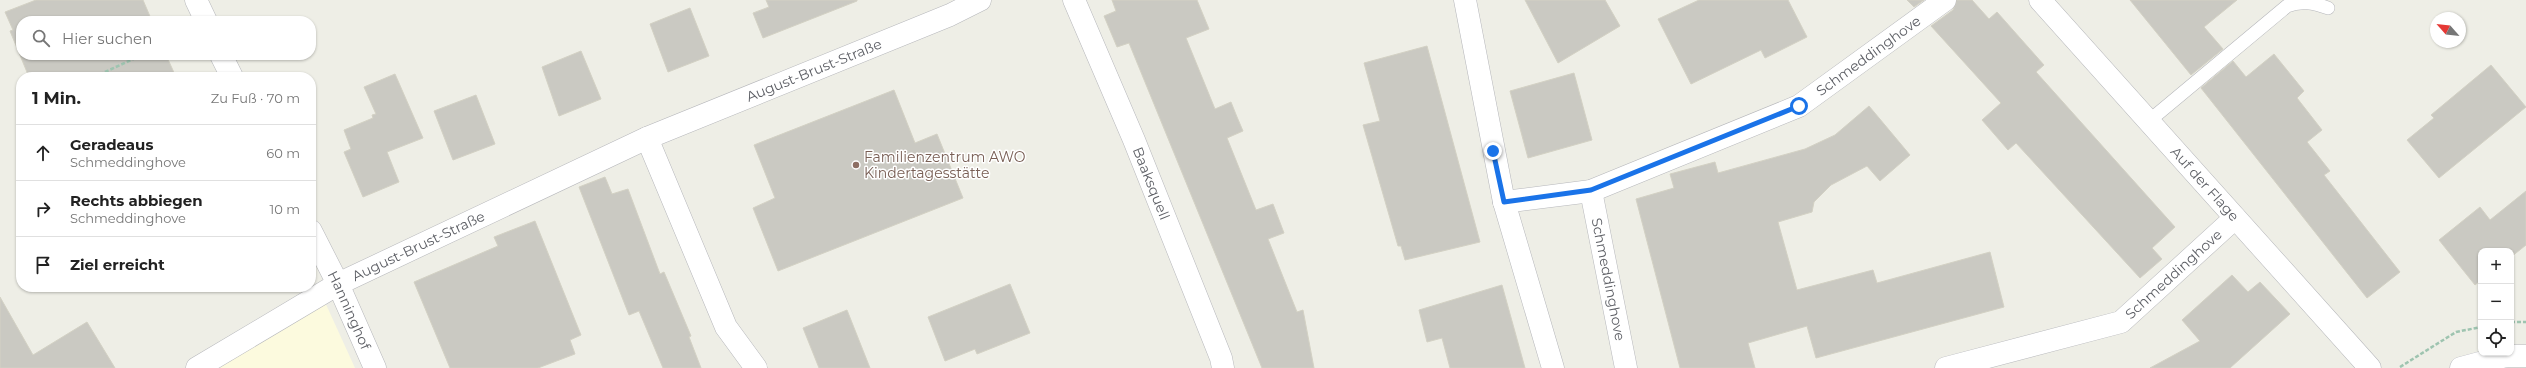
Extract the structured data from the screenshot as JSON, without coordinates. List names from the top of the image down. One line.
{"streets":{"street":["Schmeddinghove","August-Brust-Straße","Baaksquell","Auf der Flage","Hanninghof"]},"crossings":[["Schmeddinghove","Auf der Flage"],["August-Brust-Straße","Hanninghof"]],"places":["Familienzentrum AWO Kindertagesstätte"],"north":"top left","page":{"search":"Hier suchen","heading":["1 Min.","Zu Fuß · 70 m"],"list":[["Geradeaus","Schmeddinghove","60 m"],["Rechts abbiegen","Schmeddinghove","10 m"],"Ziel erreicht"],"map_buttons":["+","−"]}}
